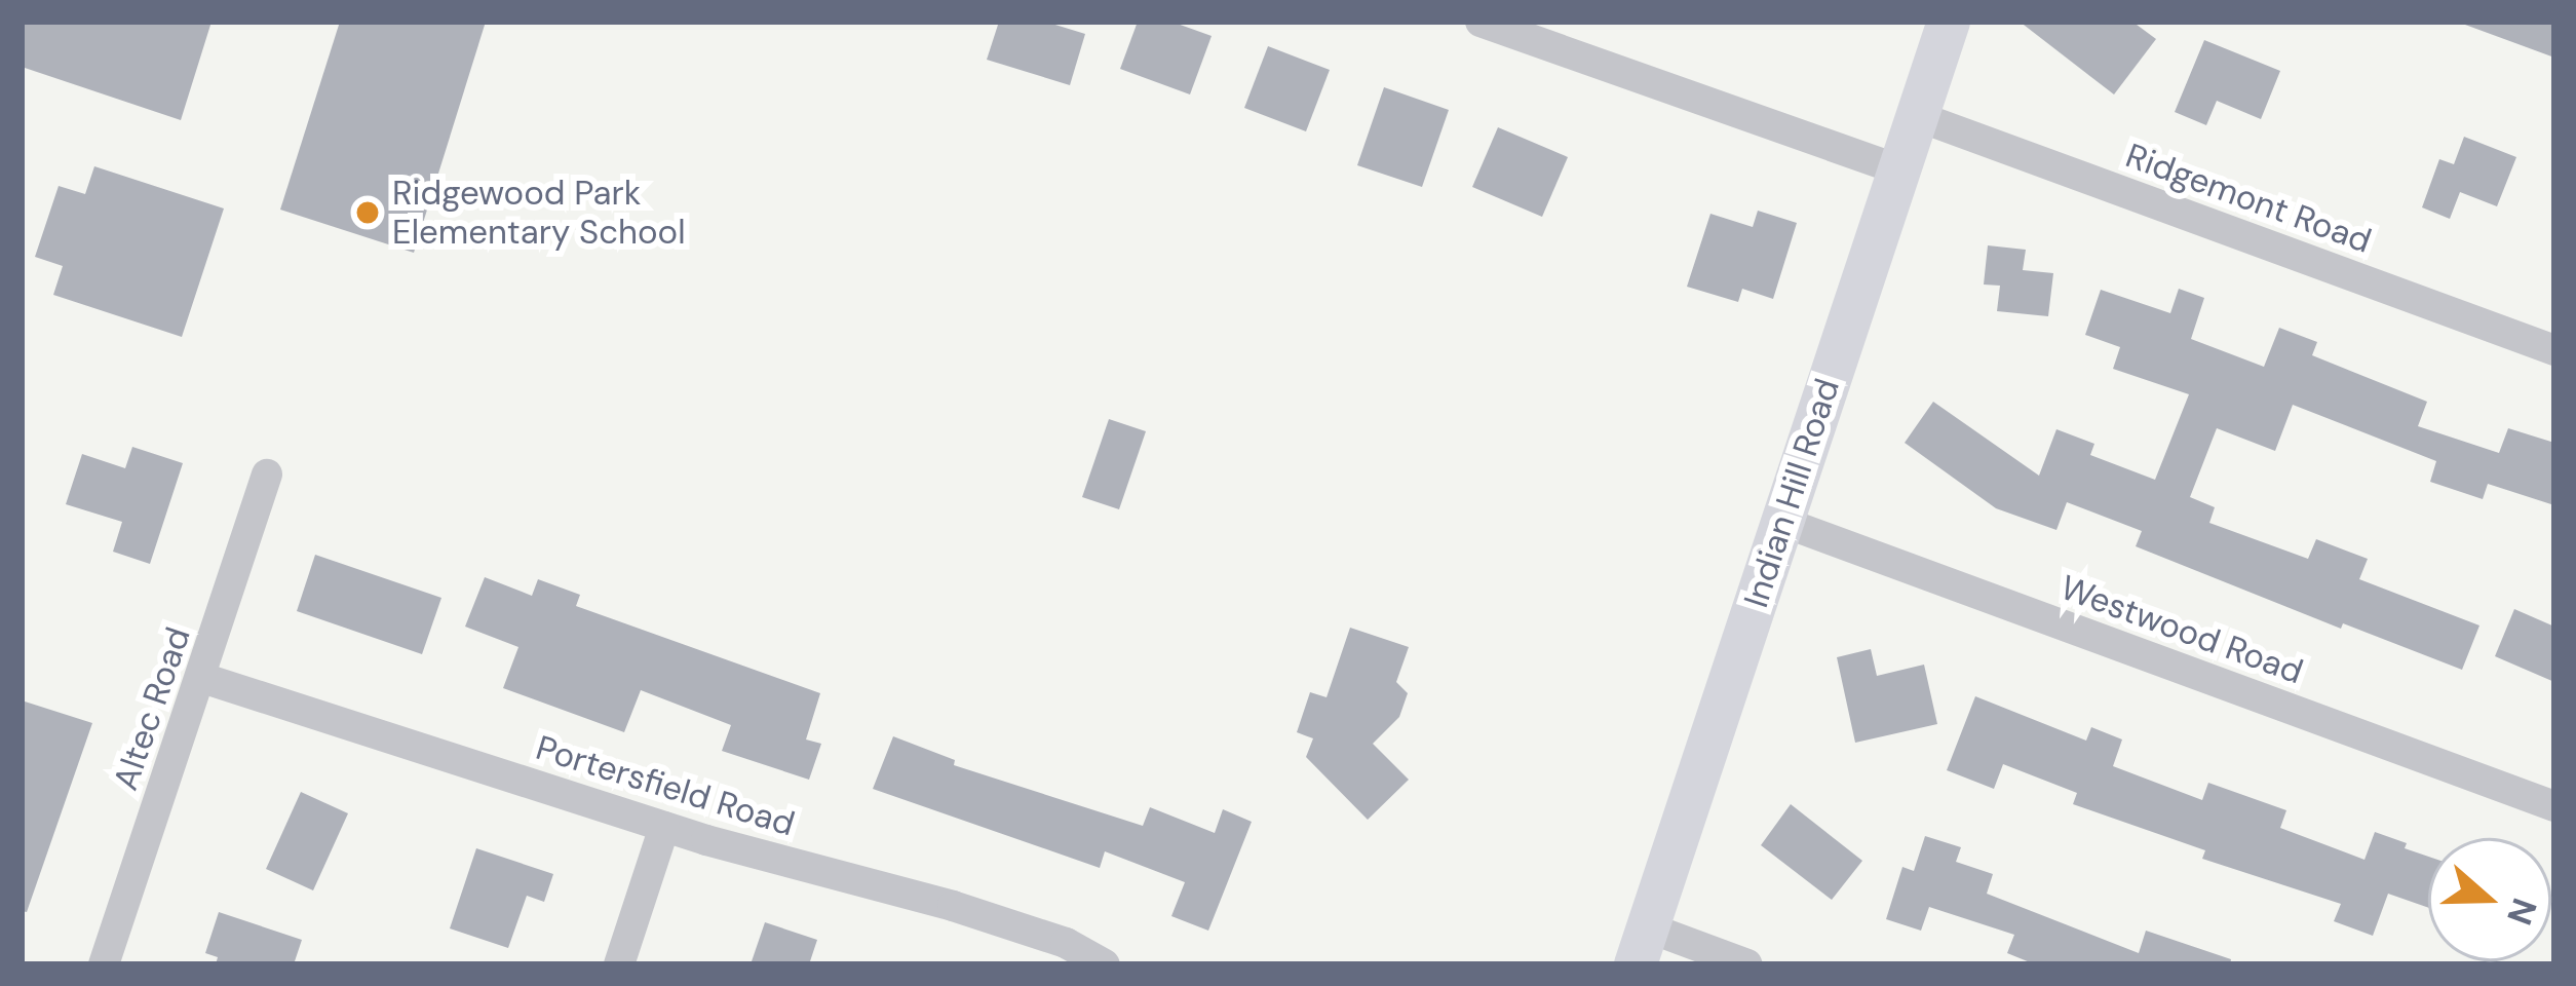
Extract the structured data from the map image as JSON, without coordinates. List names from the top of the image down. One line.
{"streets":{"street":["Ridgemont Road","Indian Hill Road","Westwood Road","Altec Road","Portersfield Road"]},"crossings":[["Ridgemont Road","Indian Hill Road"],["Indian Hill Road","Westwood Road"],["Altec Road","Portersfield Road"]],"places":["Ridgewood Park Elementary School"],"north":"right"}
